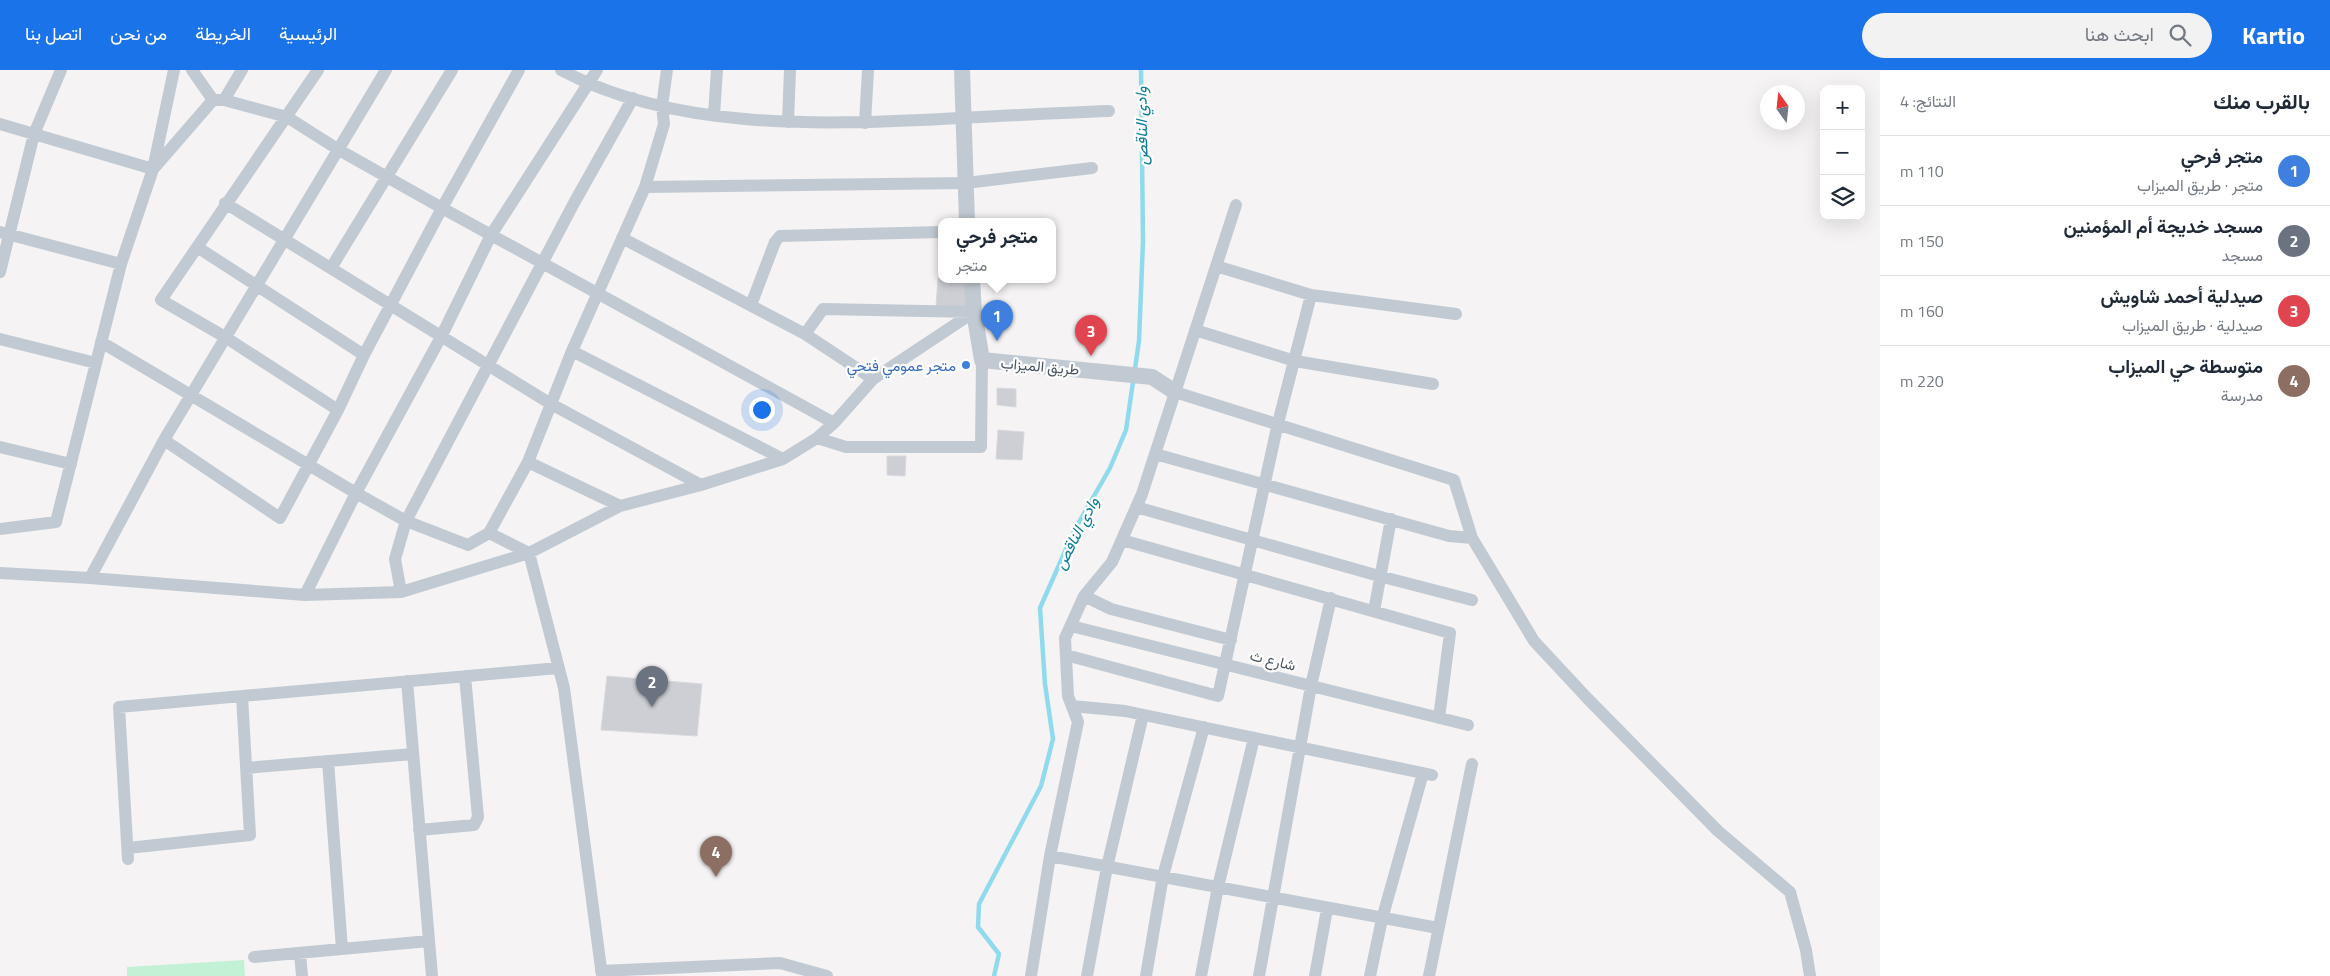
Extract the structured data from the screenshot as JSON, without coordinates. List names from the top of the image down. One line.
{"streets":{"street":["طريق الميزاب","شارع ث"]},"water":["وادي الناقص"],"places":["متجر عمومي فتحي"],"north":"top","page":{"header":"Kartio","search":"ابحث هنا","nav":["الرئيسية","الخريطة","من نحن","اتصل بنا"],"heading":["بالقرب منك","النتائج: 4"],"map_buttons":["+","−"],"list":[{"mark":"1","name":"متجر فرحي","note":"متجر · طريق الميزاب","value":"110 m"},{"mark":"2","name":"مسجد خديجة أم المؤمنين","note":"مسجد","value":"150 m"},{"mark":"3","name":"صيدلية أحمد شاويش","note":"صيدلية · طريق الميزاب","value":"160 m"},{"mark":"4","name":"متوسطة حي الميزاب","note":"مدرسة","value":"220 m"}],"popup":["متجر فرحي","متجر"],"pins":["1","3","2","4"]}}
